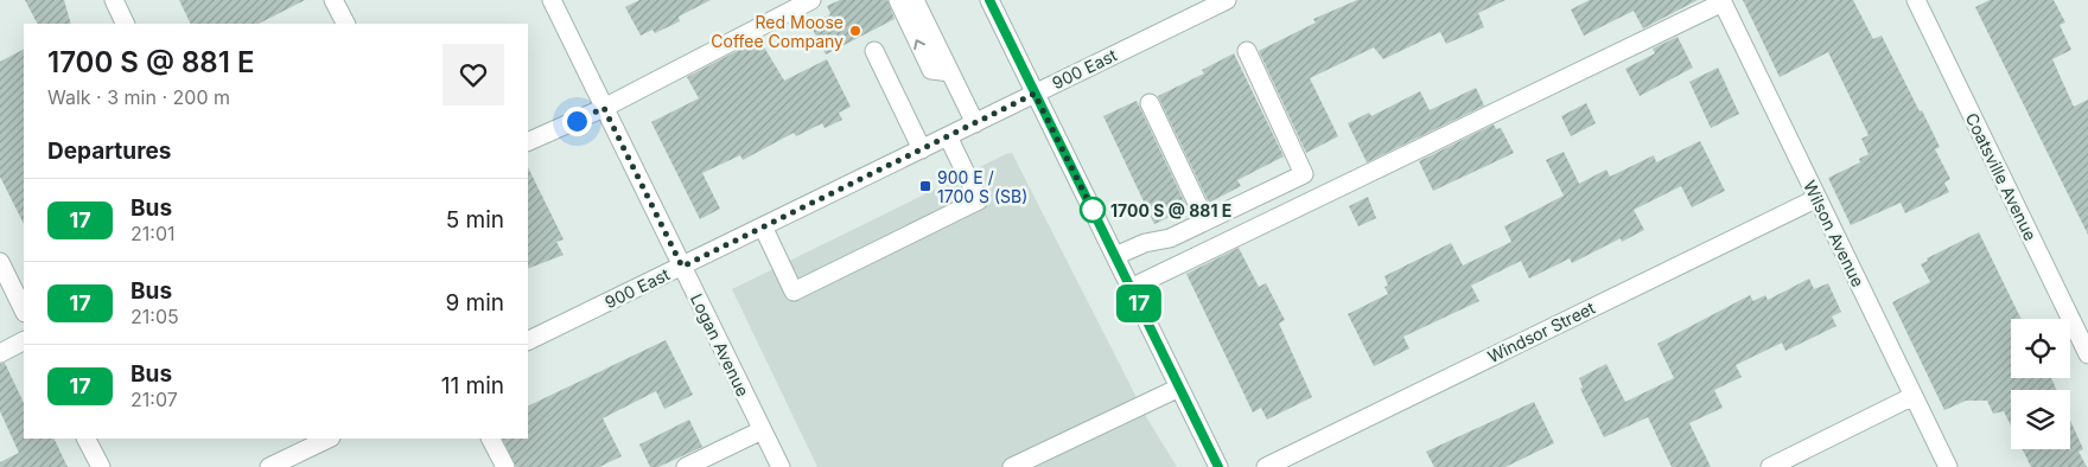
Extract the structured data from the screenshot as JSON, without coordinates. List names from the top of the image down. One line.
{"streets":{"street":["900 East","Coatsville Avenue","Wilson Avenue","Windsor Street","Logan Avenue"]},"crossings":[["900 East","Logan Avenue"],["Wilson Avenue","Windsor Street"]],"places":{"other":["Red Moose Coffee Company","1700 S @ 881 E"],"transit":["900 E / 1700 S (SB)"]},"lines":["bus line 17"],"page":{"on_map":"17","heading":[["1700 S @ 881 E","Walk · 3 min · 200 m"],"Departures"],"list":[{"mark":"17","name":"Bus","note":"21:01","value":"5 min"},{"mark":"17","name":"Bus","note":"21:05","value":"9 min"},{"mark":"17","name":"Bus","note":"21:07","value":"11 min"}]}}
